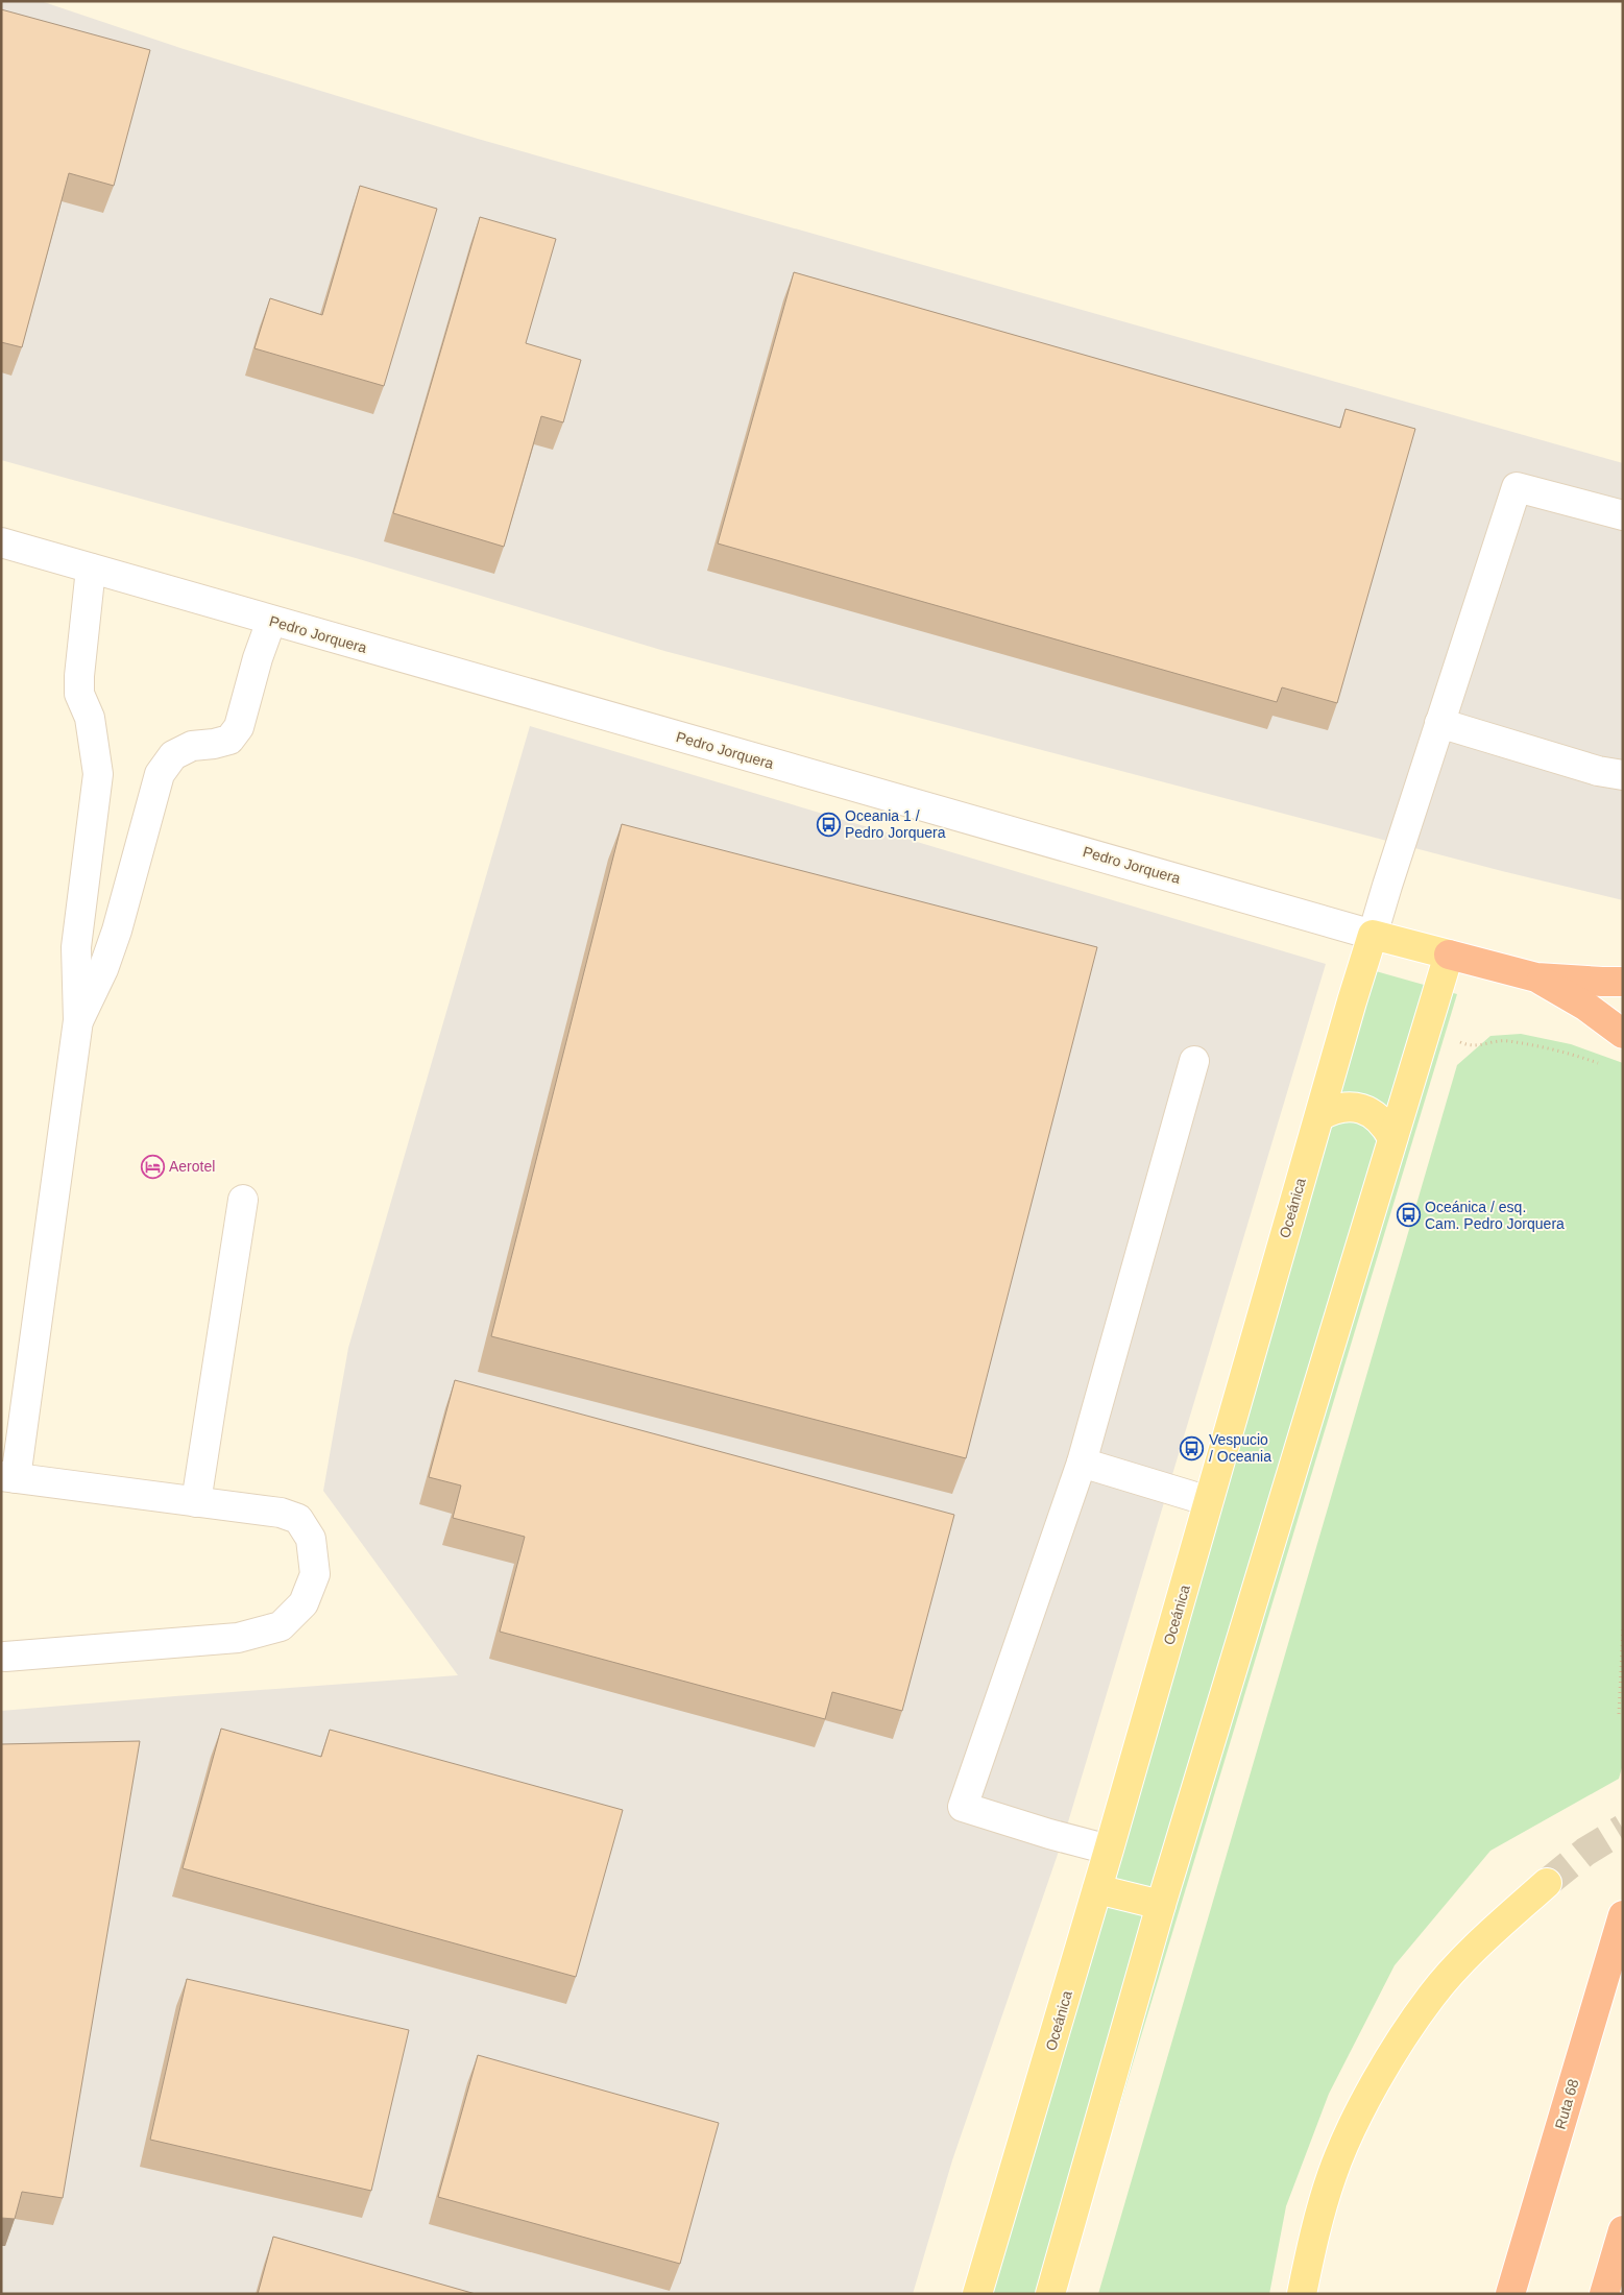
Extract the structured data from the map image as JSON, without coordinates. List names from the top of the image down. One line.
{"streets":{"highway":["Ruta 68"],"main road":["Pedro Jorquera","Oceánica"]},"crossings":[["Pedro Jorquera","Oceánica"]],"places":{"bus stop":["Oceania 1 / Pedro Jorquera","Oceánica / esq. Cam. Pedro Jorquera","Vespucio / Oceania"],"hotel":["Aerotel"]}}
